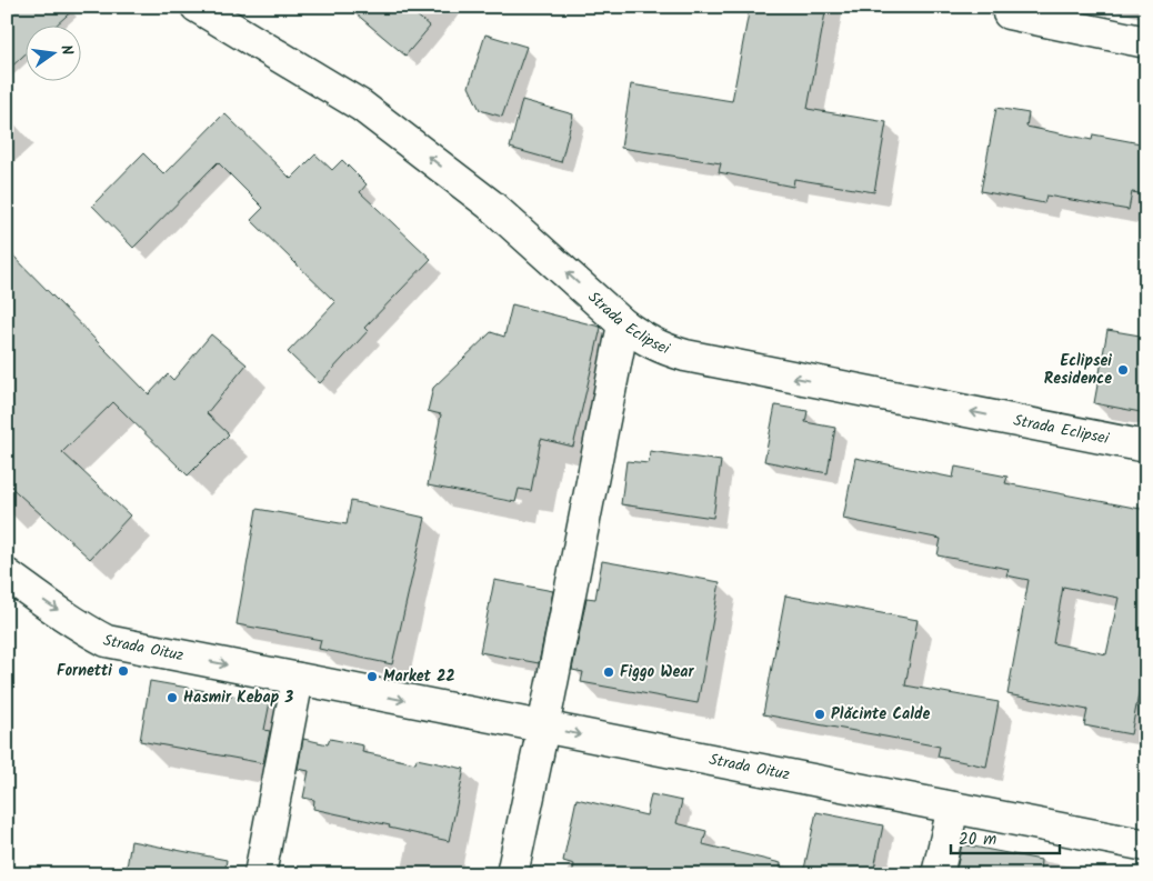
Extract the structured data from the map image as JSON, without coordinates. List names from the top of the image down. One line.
{"streets":{"street":["Strada Eclipsei","Strada Oituz"]},"one_way":["Strada Eclipsei","Strada Oituz"],"places":["Eclipsei Residence","Fornetti","Figgo Wear","Market 22","Hasmir Kebap 3","Plăcinte Calde"],"scale_bar":"20 m","north":"right"}
